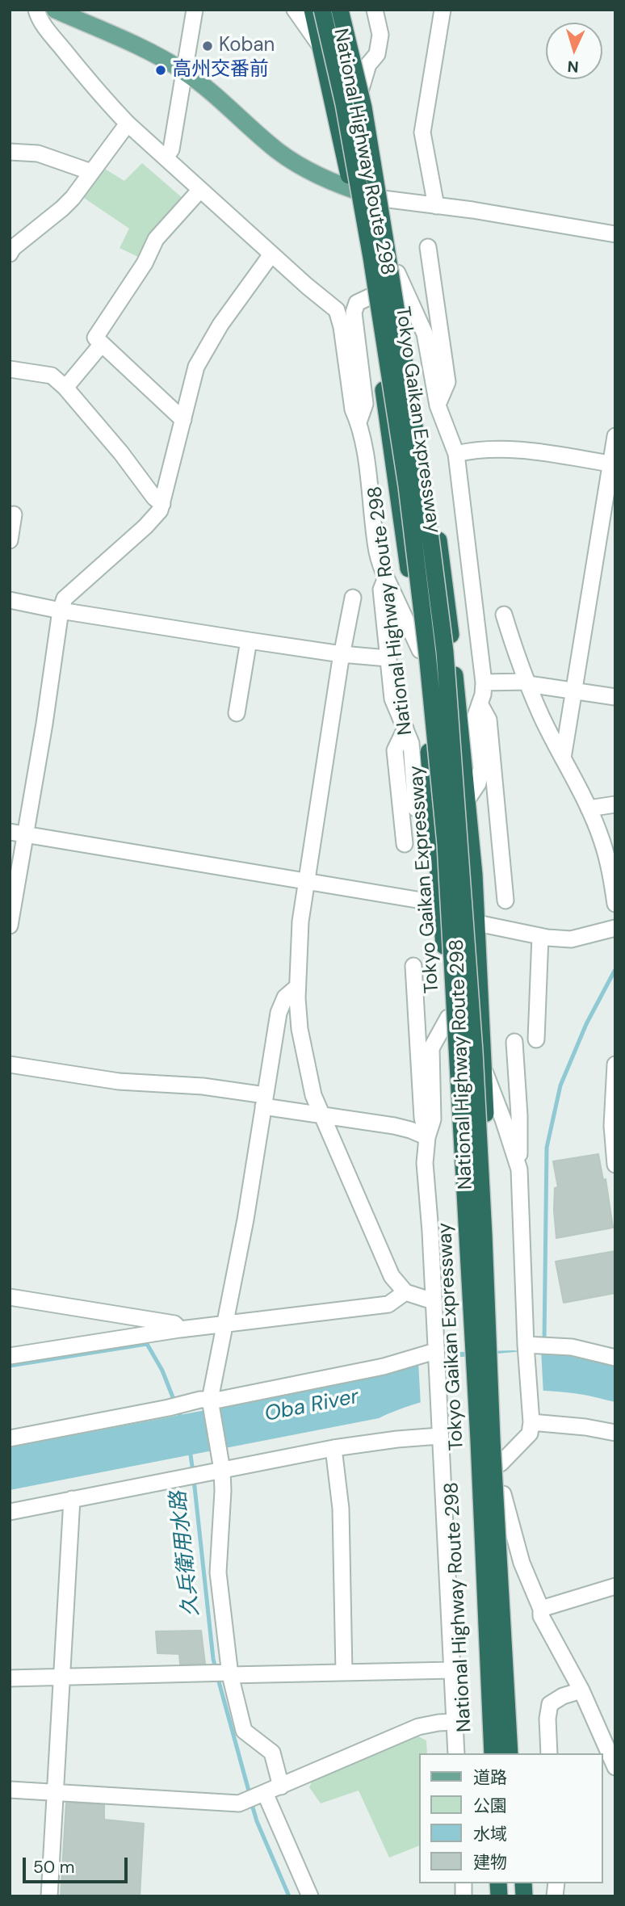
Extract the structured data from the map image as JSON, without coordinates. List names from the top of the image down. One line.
{"streets":{"highway":["National Highway Route 298","Tokyo Gaikan Expressway"]},"water":["Oba River","久兵衛用水路"],"places":["Koban","高州交番前"],"legend":["道路","公園","水域","建物"],"scale_bar":"50 m","north":"bottom"}
